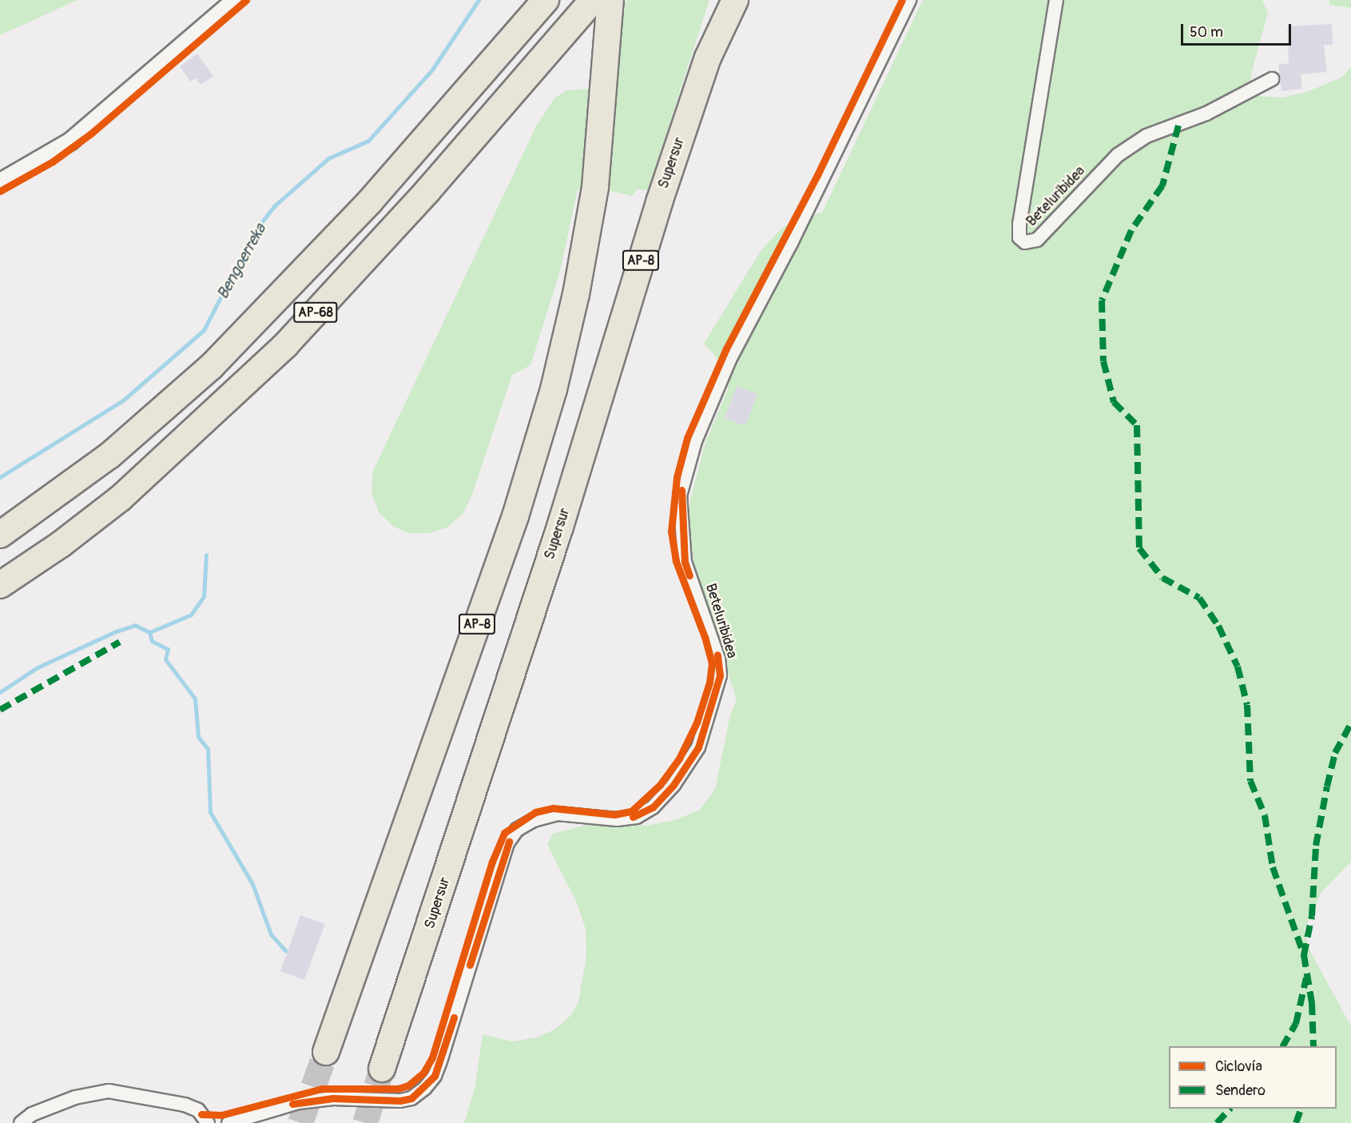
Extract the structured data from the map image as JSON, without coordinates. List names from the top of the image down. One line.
{"streets":{"highway":["Supersur","AP-8","AP-68"],"street":["Beteluribidea"]},"water":["Bengoerreka"],"legend":["Ciclovía","Sendero"],"scale_bar":"50 m"}
